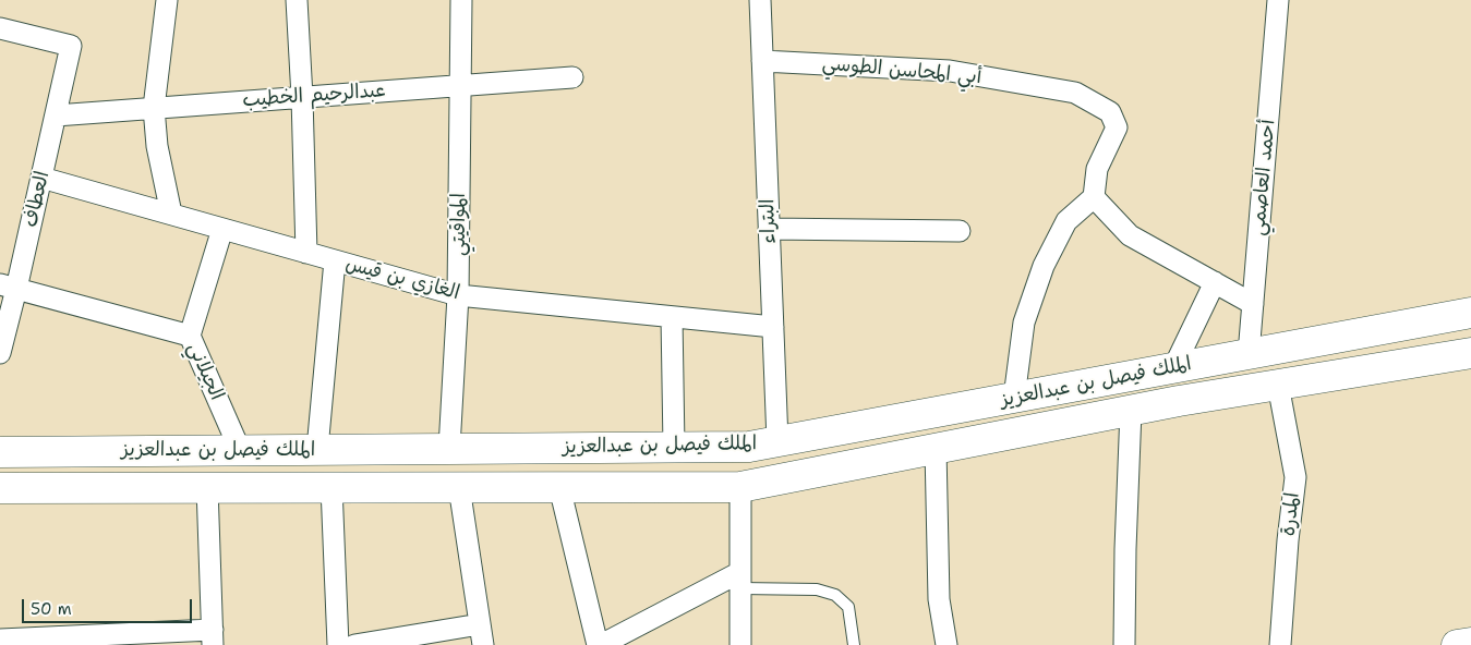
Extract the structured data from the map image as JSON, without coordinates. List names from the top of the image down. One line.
{"streets":{"street":["أبي المحاسن الطوسي","عبدالرحيم الخطيب","أحمد العاصمي","العطاف","البتراء","المواقيتي","الغازي بن قيس","الجيلاني","الملك فيصل بن عبدالعزيز","المدرة"]},"crossings":[["أبي المحاسن الطوسي","البتراء"],["عبدالرحيم الخطيب","العطاف"],["عبدالرحيم الخطيب","المواقيتي"],["أحمد العاصمي","الملك فيصل بن عبدالعزيز"],["العطاف","الغازي بن قيس"],["البتراء","الغازي بن قيس"],["البتراء","الملك فيصل بن عبدالعزيز"],["المواقيتي","الغازي بن قيس"],["المواقيتي","الملك فيصل بن عبدالعزيز"],["الغازي بن قيس","الجيلاني"],["الجيلاني","الملك فيصل بن عبدالعزيز"],["الملك فيصل بن عبدالعزيز","المدرة"]],"scale_bar":"50 m"}
